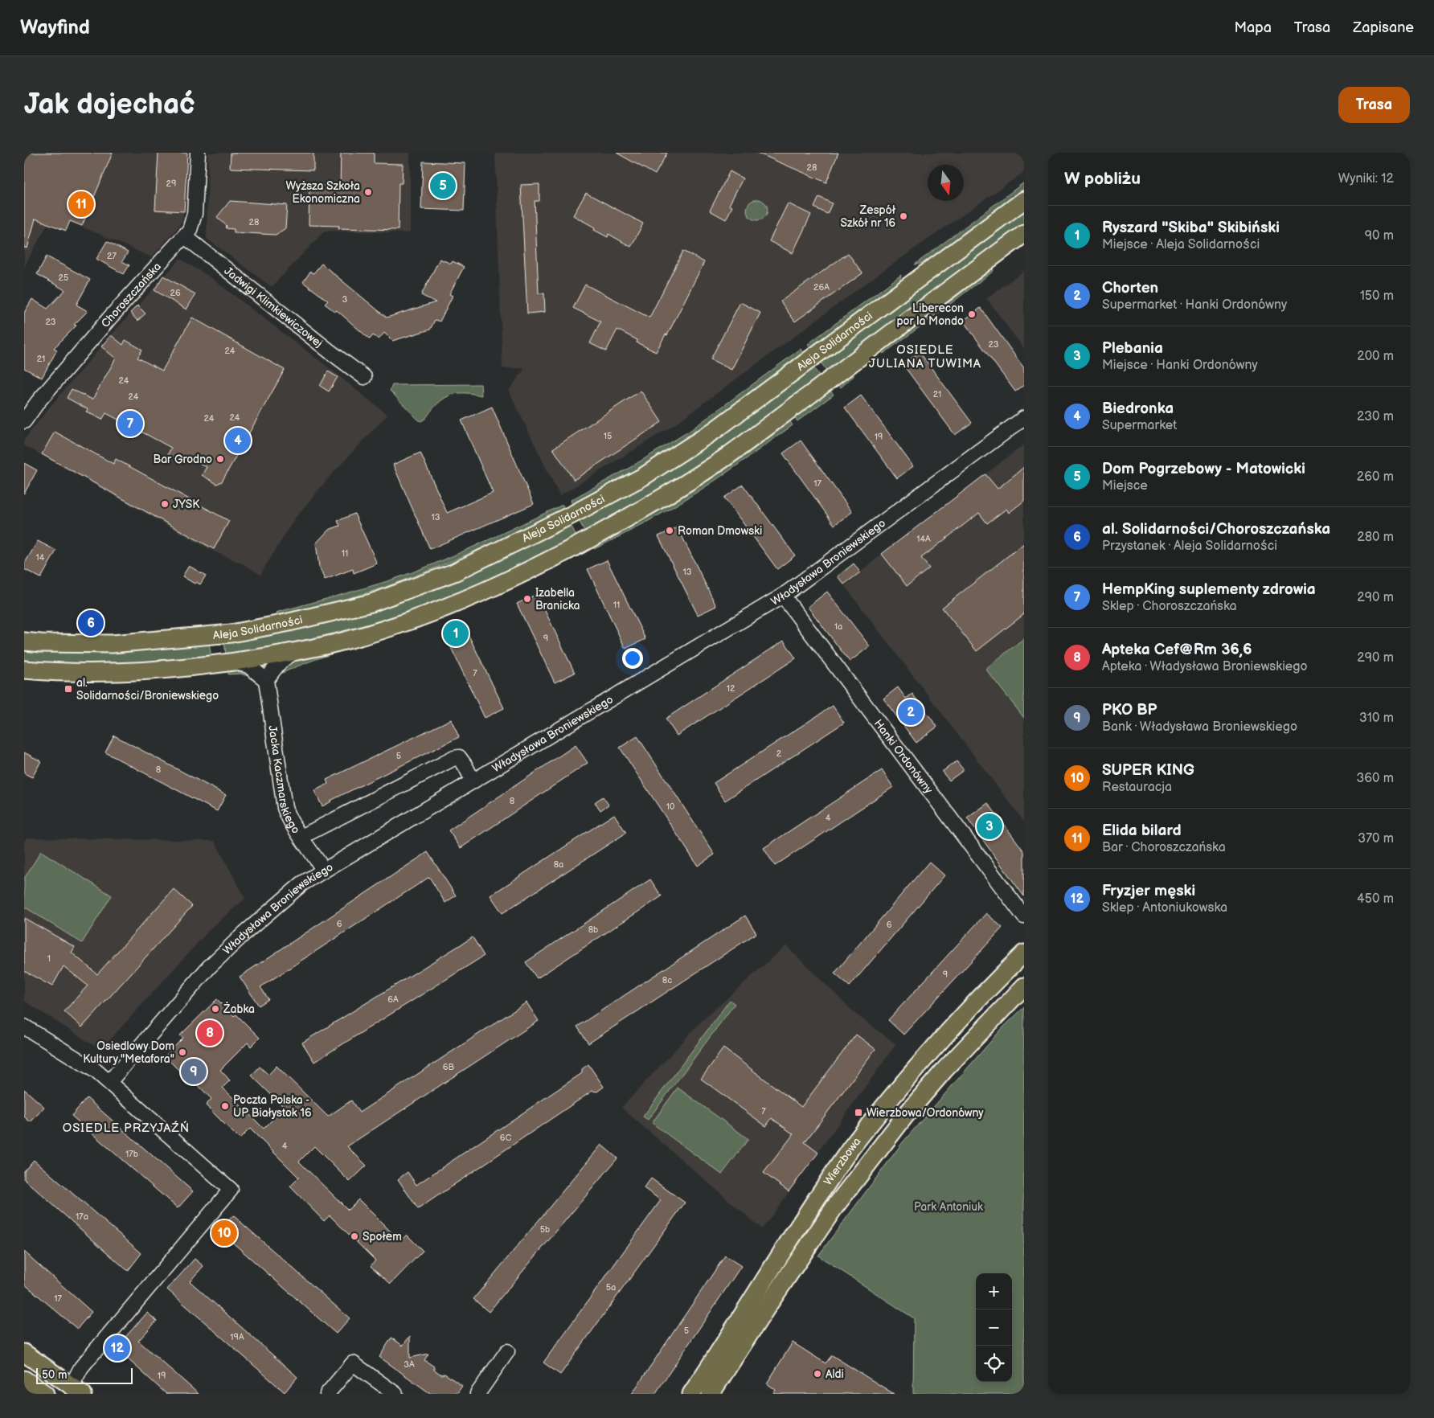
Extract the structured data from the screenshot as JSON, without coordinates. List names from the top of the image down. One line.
{"streets":{"main road":["Aleja Solidarności","Wierzbowa"],"street":["Choroszczańska","Jadwigi Klimkiewiczowej","Władysława Broniewskiego","Hanki Ordonówny","Jacka Kaczmarskiego"]},"crossings":[["Choroszczańska","Jadwigi Klimkiewiczowej"],["Władysława Broniewskiego","Hanki Ordonówny"],["Władysława Broniewskiego","Jacka Kaczmarskiego"]],"districts":["OSIEDLE JULIANA TUWIMA","OSIEDLE PRZYJAŹŃ"],"parks":["Park Antoniuk"],"places":{"other":["Wyższa Szkoła Ekonomiczna","Zespół Szkół nr 16","Liberecon por la Mondo","Bar Grodno","JYSK","Roman Dmowski","Izabella Branicka","Żabka","Osiedlowy Dom Kultury \"Metafora\"","Poczta Polska - UP Białystok 16","Społem","Aldi"],"transit":["al. Solidarności/Broniewskiego","Wierzbowa/Ordonówny"]},"house_numbers":["28","29","28","27","25","26A","26","3","23","23","24","21","24","21","24","24","24","15","19","17","13","14A","11","14","13","11","1a","9","7","12","2","5","8","8","10","4","8a","6","6","8b","1","9","8c","6A","6B","7","6C","4","17b","17a","5b","5a","17","5","19A","3A","19"],"scale_bar":"50 m","north":"bottom","page":{"header":"Wayfind","nav":["Mapa","Trasa","Zapisane"],"buttons":"Trasa","title":"Jak dojechać","heading":["W pobliżu","Wyniki: 12"],"pins":["5","11","7","4","6","1","2","3","8","9","10","12"],"list":[{"mark":"1","name":"Ryszard \"Skiba\" Skibiński","note":"Miejsce · Aleja Solidarności","value":"90 m"},{"mark":"2","name":"Chorten","note":"Supermarket · Hanki Ordonówny","value":"150 m"},{"mark":"3","name":"Plebania","note":"Miejsce · Hanki Ordonówny","value":"200 m"},{"mark":"4","name":"Biedronka","note":"Supermarket","value":"230 m"},{"mark":"5","name":"Dom Pogrzebowy - Matowicki","note":"Miejsce","value":"260 m"},{"mark":"6","name":"al. Solidarności/Choroszczańska","note":"Przystanek · Aleja Solidarności","value":"280 m"},{"mark":"7","name":"HempKing suplementy zdrowia","note":"Sklep · Choroszczańska","value":"290 m"},{"mark":"8","name":"Apteka Cef@Rm 36,6","note":"Apteka · Władysława Broniewskiego","value":"290 m"},{"mark":"9","name":"PKO BP","note":"Bank · Władysława Broniewskiego","value":"310 m"},{"mark":"10","name":"SUPER KING","note":"Restauracja","value":"360 m"},{"mark":"11","name":"Elida bilard","note":"Bar · Choroszczańska","value":"370 m"},{"mark":"12","name":"Fryzjer męski","note":"Sklep · Antoniukowska","value":"450 m"}],"map_buttons":["+","−"],"scale":"50 m"}}
